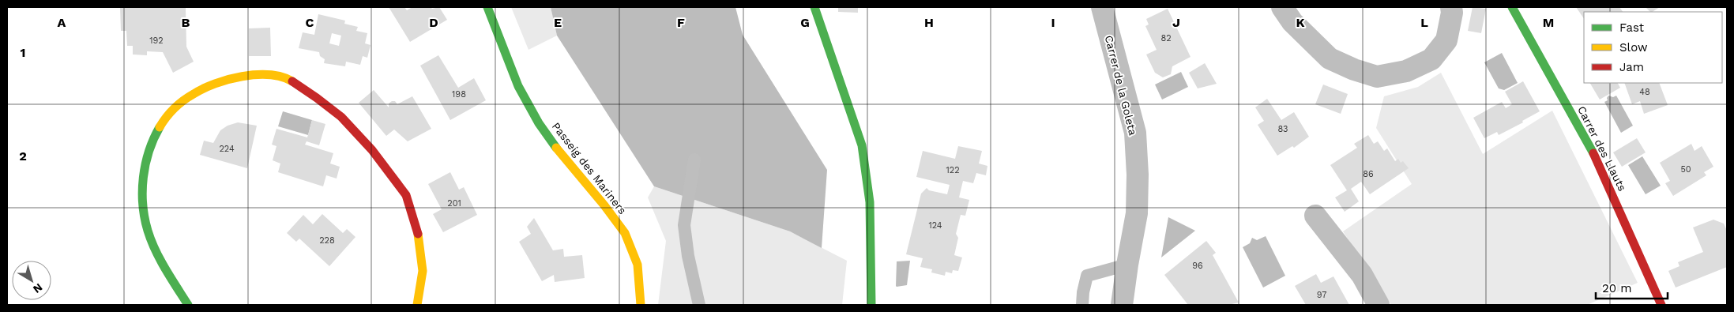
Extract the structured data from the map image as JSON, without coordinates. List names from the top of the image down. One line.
{"streets":{"street":["Carrer de la Goleta","Carrer des Llauts","Passeig des Mariners"]},"house_numbers":["82","192","48","198","83","224","50","122","86","201","124","228","96","97"],"legend":["Fast","Slow","Jam"],"scale_bar":"20 m","north":"bottom right","grid":{"columns":["A","B","C","D","E","F","G","H","I","J","K","L","M"],"rows":["1","2"]}}
